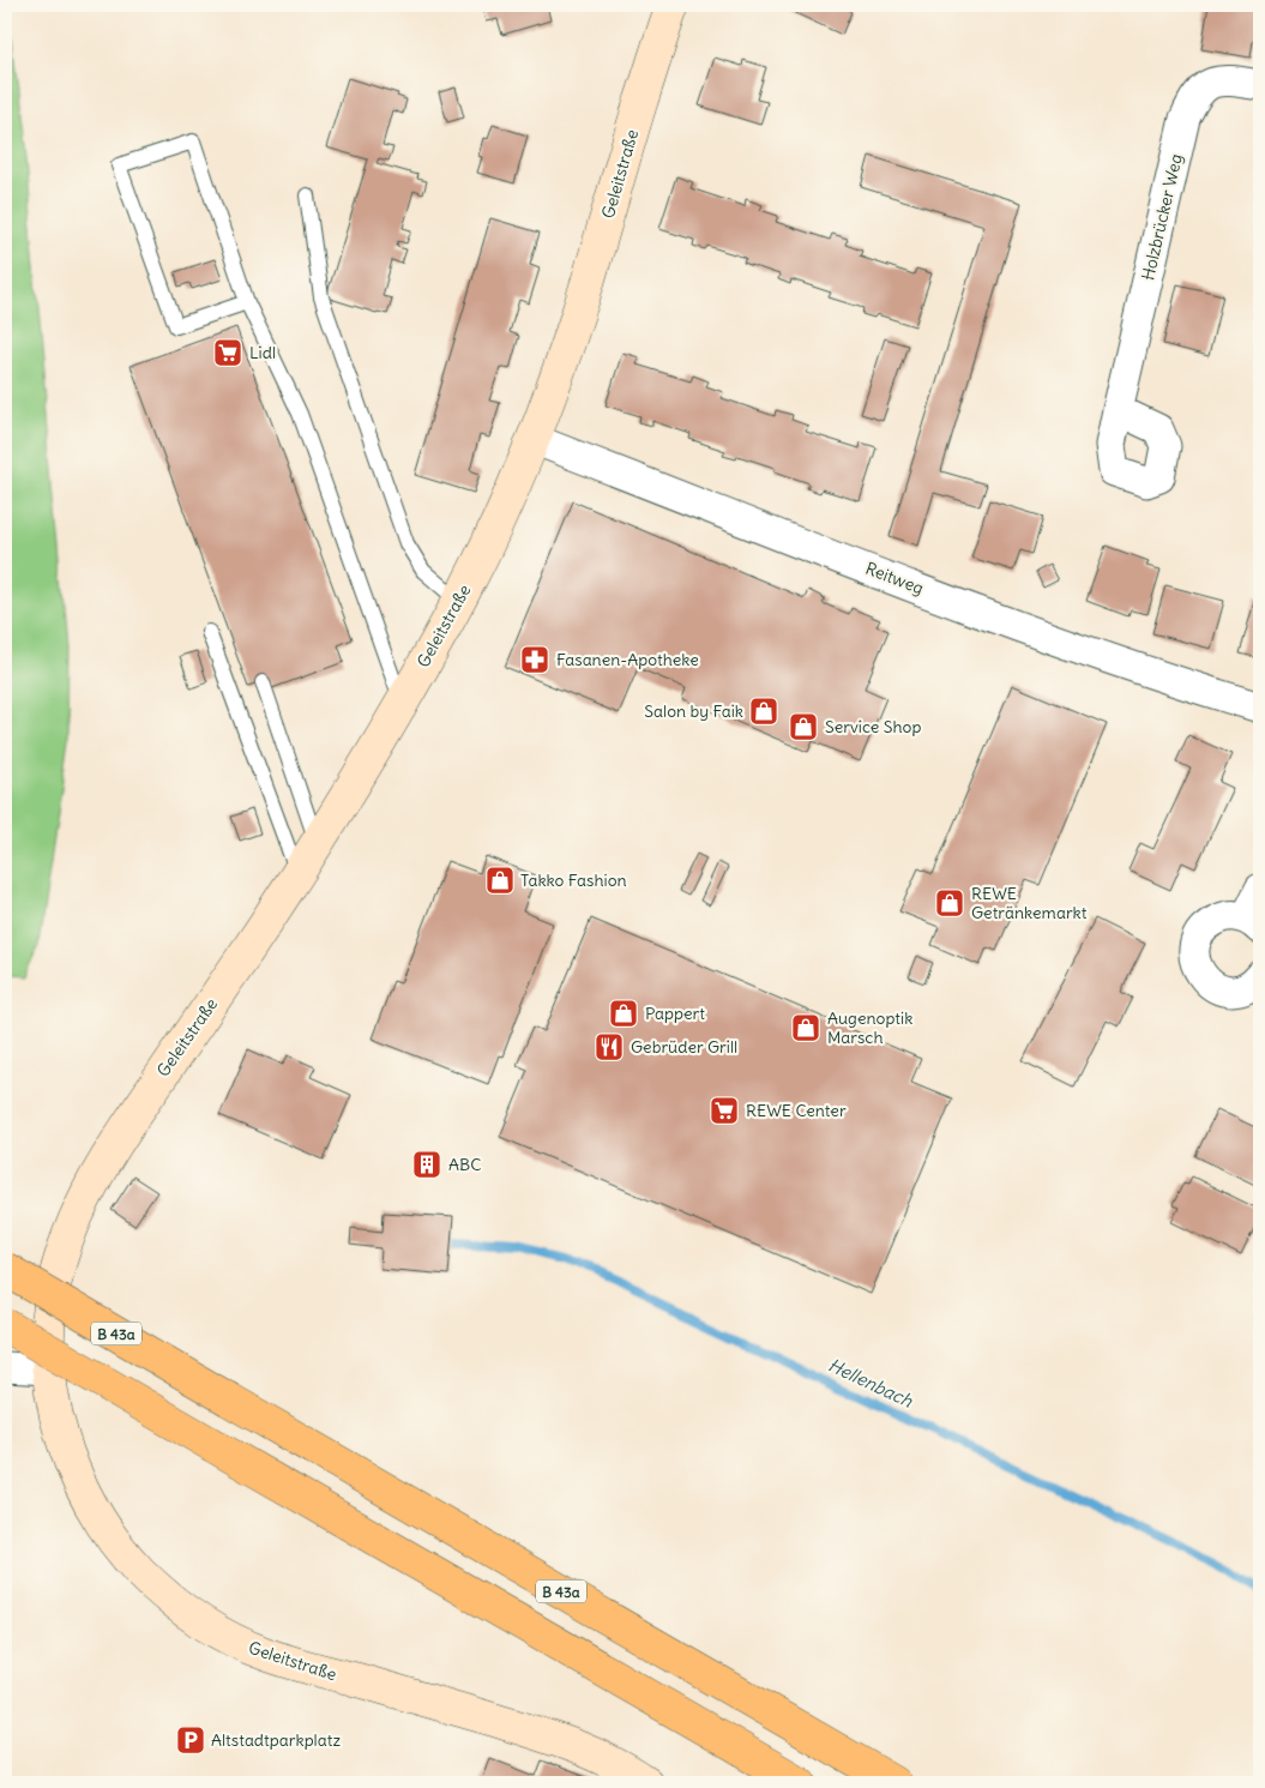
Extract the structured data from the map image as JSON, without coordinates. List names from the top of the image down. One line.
{"streets":{"highway":["B 43a"],"main road":["Geleitstraße"],"street":["Holzbrücker Weg","Reitweg"]},"crossings":[["Geleitstraße","Reitweg"]],"water":["Hellenbach"],"places":{"supermarket":["Lidl","REWE Center"],"pharmacy":["Fasanen-Apotheke"],"shop":["Salon by Faik","Service Shop","Takko Fashion","REWE Getränkemarkt","Pappert","Augenoptik Marsch"],"restaurant":["Gebrüder Grill"],"building":["ABC"],"parking":["Altstadtparkplatz"]}}
